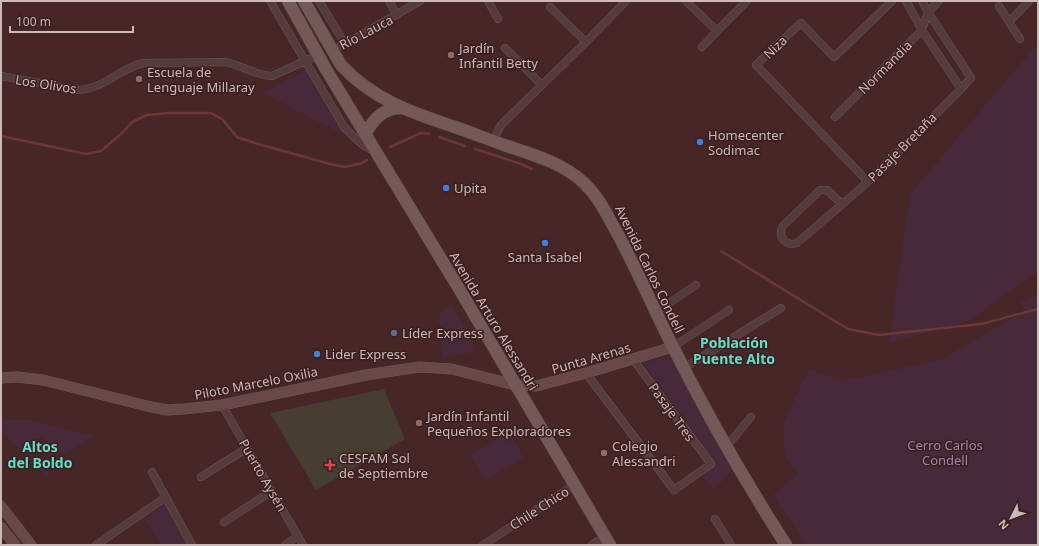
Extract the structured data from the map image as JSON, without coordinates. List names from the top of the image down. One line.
{"streets":{"main road":["Avenida Carlos Condell","Avenida Arturo Alessandri"],"street":["Río Lauca","Niza","Normandia","Los Olivos","Pasaje Bretaña","Punta Arenas","Piloto Marcelo Oxilia","Pasaje Tres","Puerto Aysén","Chile Chico"]},"crossings":[["Niza","Pasaje Bretaña"],["Normandia","Pasaje Bretaña"],["Los Olivos","Avenida Arturo Alessandri"],["Avenida Carlos Condell","Punta Arenas"],["Avenida Arturo Alessandri","Punta Arenas"],["Avenida Arturo Alessandri","Piloto Marcelo Oxilia"],["Avenida Arturo Alessandri","Chile Chico"],["Punta Arenas","Piloto Marcelo Oxilia"],["Punta Arenas","Pasaje Tres"],["Piloto Marcelo Oxilia","Puerto Aysén"]],"districts":["Población Puente Alto","Altos del Boldo"],"parks":["Cerro Carlos Condell"],"places":{"other":["Jardín Infantil Betty","Escuela de Lenguaje Millaray","Homecenter Sodimac","Upita","Santa Isabel","Líder Express","Lider Express","Jardín Infantil Pequeños Exploradores","Colegio Alessandri"],"health":["CESFAM Sol de Septiembre"]},"scale_bar":"100 m","north":"bottom left"}
